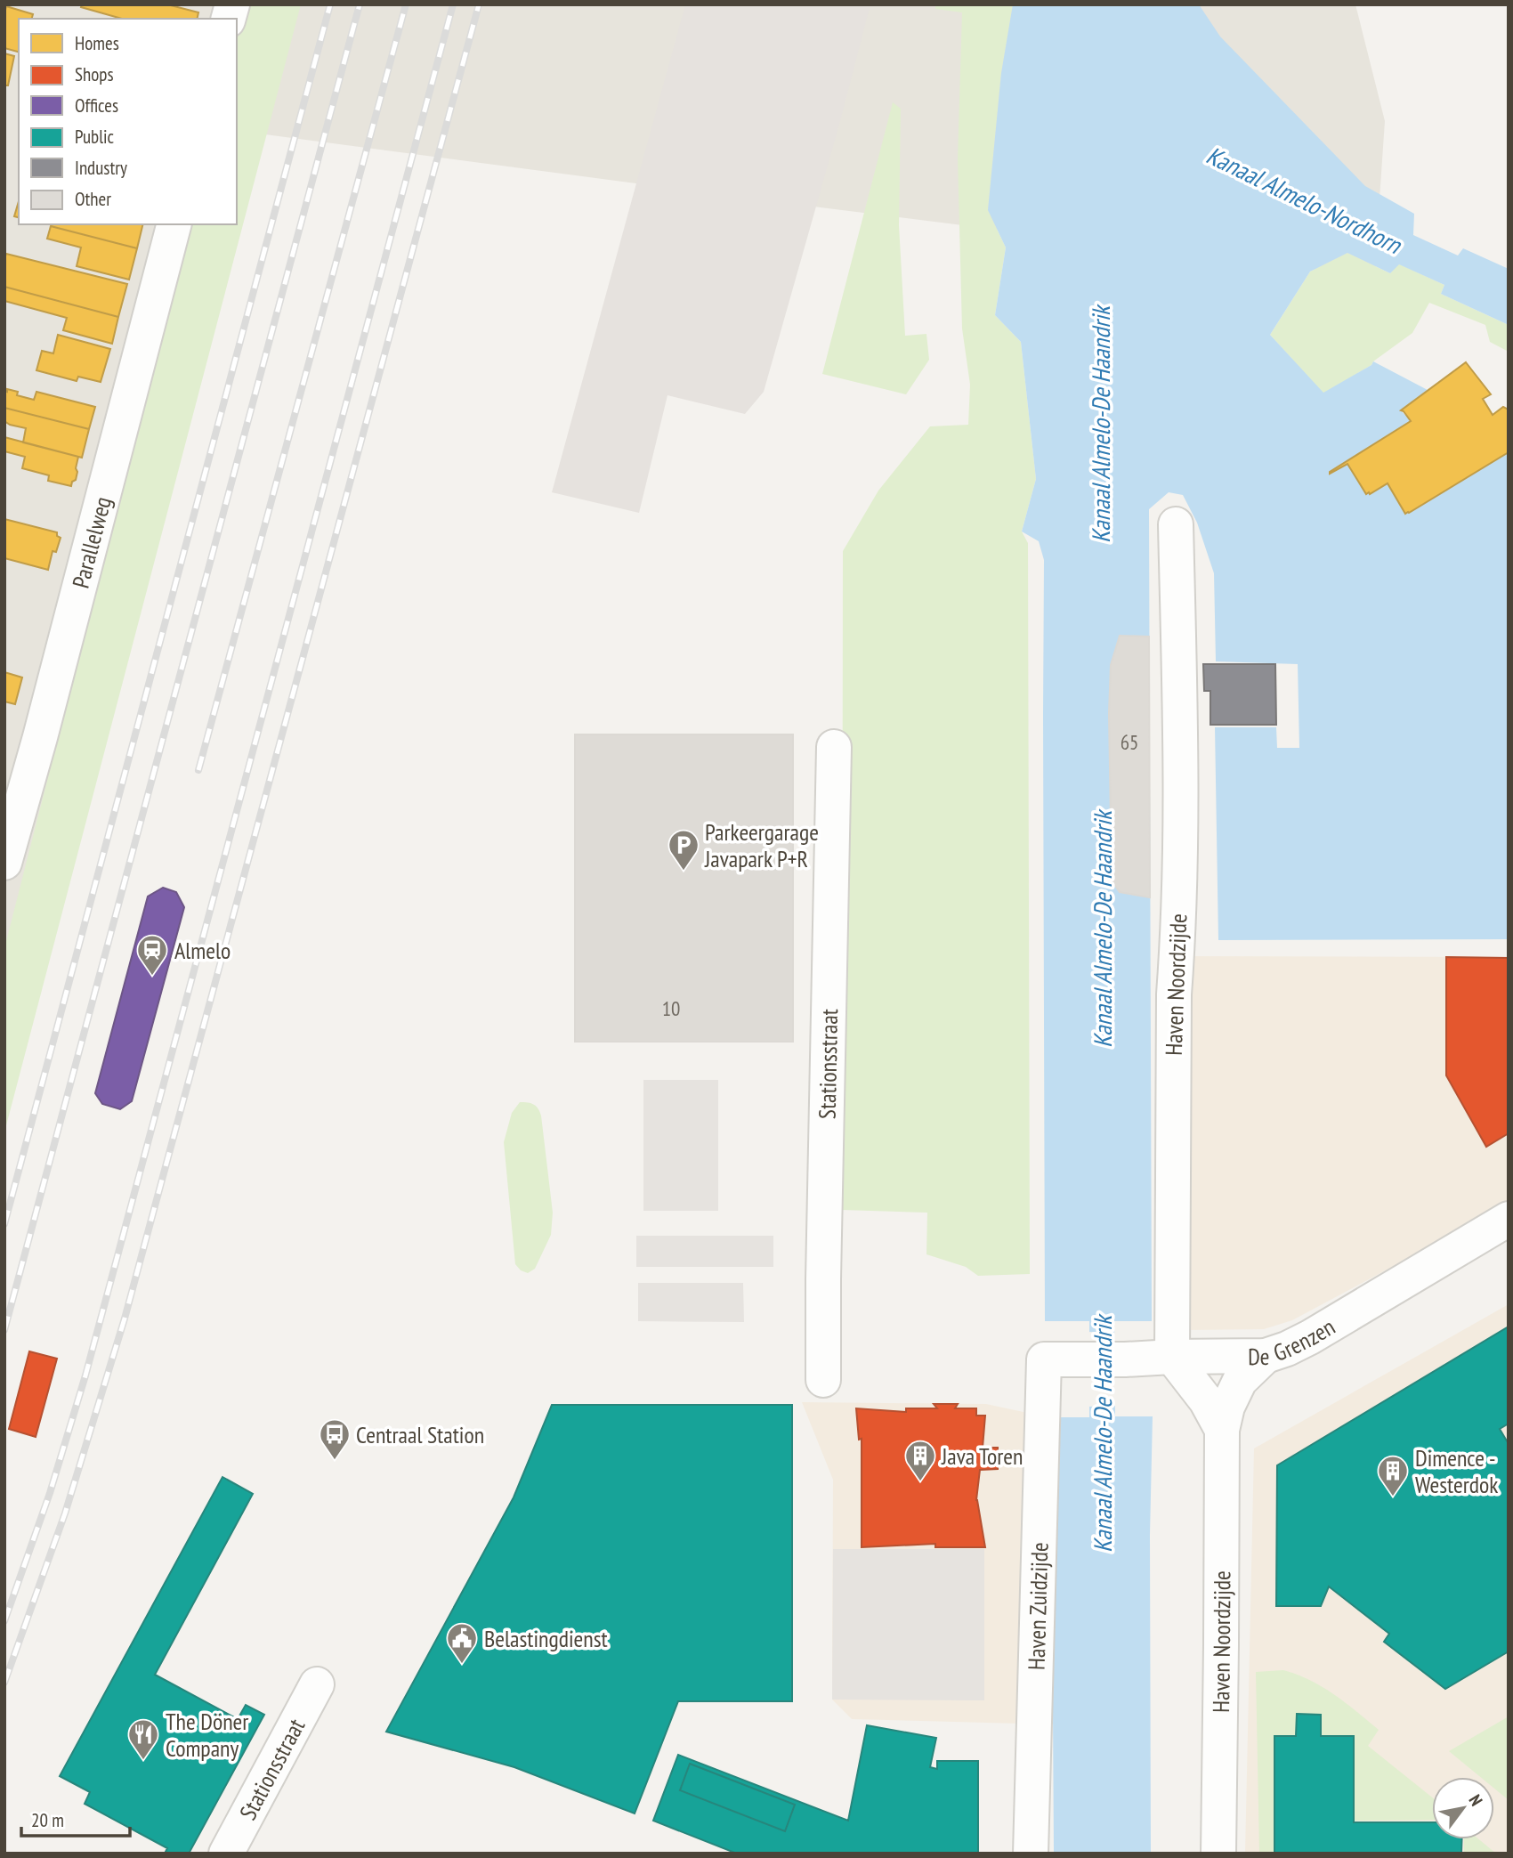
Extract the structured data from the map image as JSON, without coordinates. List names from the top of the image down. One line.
{"streets":{"street":["Parallelweg","Haven Noordzijde","Stationsstraat","De Grenzen","Haven Zuidzijde"]},"crossings":[["Haven Noordzijde","De Grenzen"],["De Grenzen","Haven Zuidzijde"]],"water":["Kanaal Almelo-Nordhorn","Kanaal Almelo-De Haandrik"],"places":{"parking":["Parkeergarage Javapark P+R"],"station":["Almelo"],"bus stop":["Centraal Station"],"building":["Java Toren","Dimence - Westerdok"],"public building":["Belastingdienst"],"restaurant":["The Döner Company"]},"house_numbers":["65","10"],"legend":["Homes","Shops","Offices","Public","Industry","Other"],"scale_bar":"20 m","north":"top right"}
